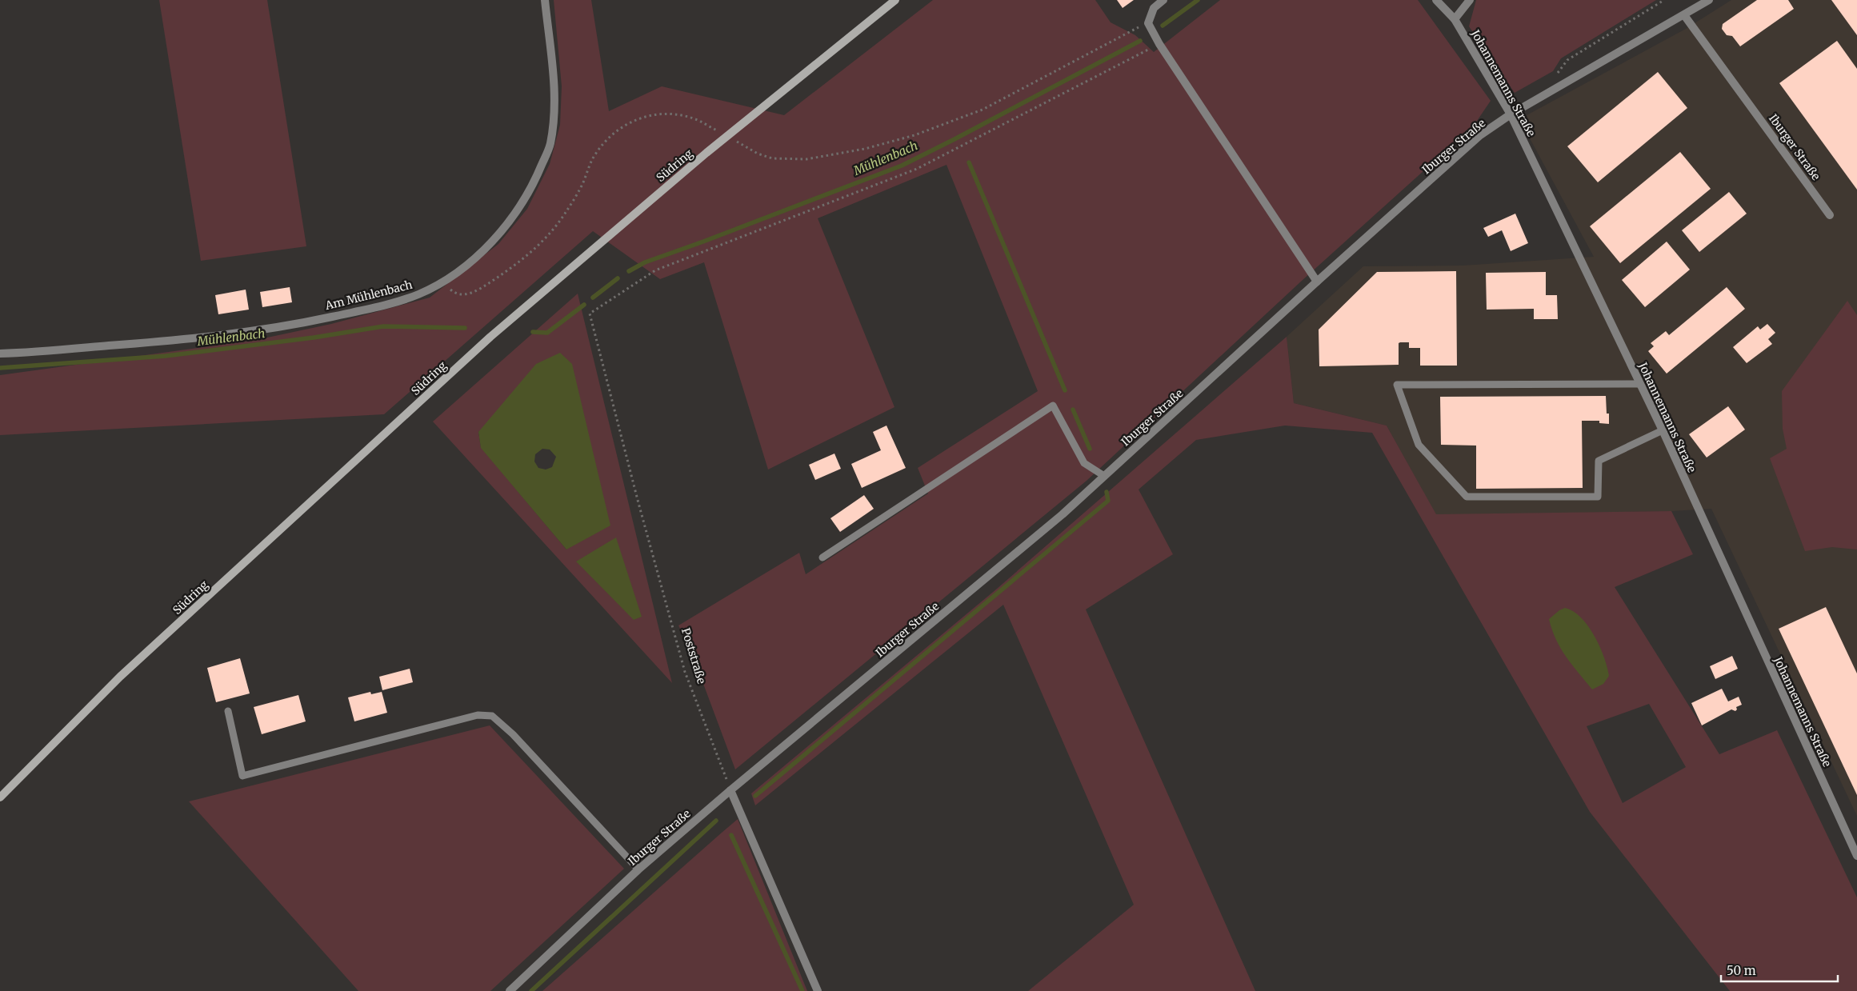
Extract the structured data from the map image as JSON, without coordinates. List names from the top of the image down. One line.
{"streets":{"main road":["Südring"],"street":["Johannemanns Straße","Iburger Straße","Am Mühlenbach"],"path":["Poststraße"]},"crossings":[["Johannemanns Straße","Iburger Straße"],["Iburger Straße","Poststraße"]],"water":["Mühlenbach"],"scale_bar":"50 m"}
